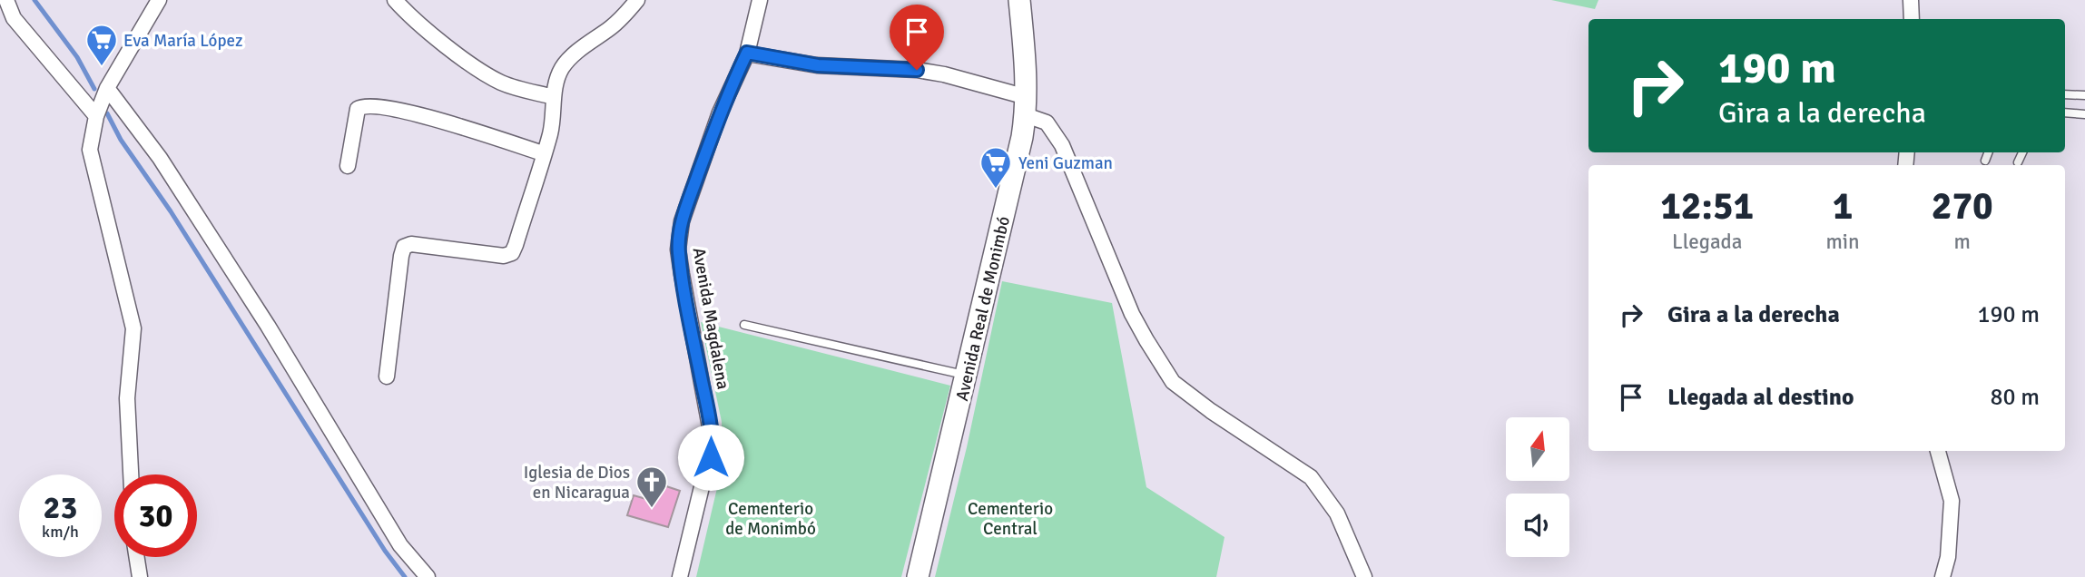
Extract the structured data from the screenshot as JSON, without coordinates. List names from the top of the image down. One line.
{"streets":{"street":["Avenida Real de Monimbó","Avenida Magdalena"]},"parks":["Cementerio de Monimbó","Cementerio Central"],"places":{"supermarket":["Eva María López","Yeni Guzman"],"church":["Iglesia de Dios en Nicaragua"]},"north":"top","page":{"turn":["190 m","Gira a la derecha"],"eta":["12:51","Llegada","1","min","270","m"],"list":[{"name":"Gira a la derecha","value":"190 m"},{"name":"Llegada al destino","value":"80 m"}],"speed":"23 km/h","limit":"30"}}
